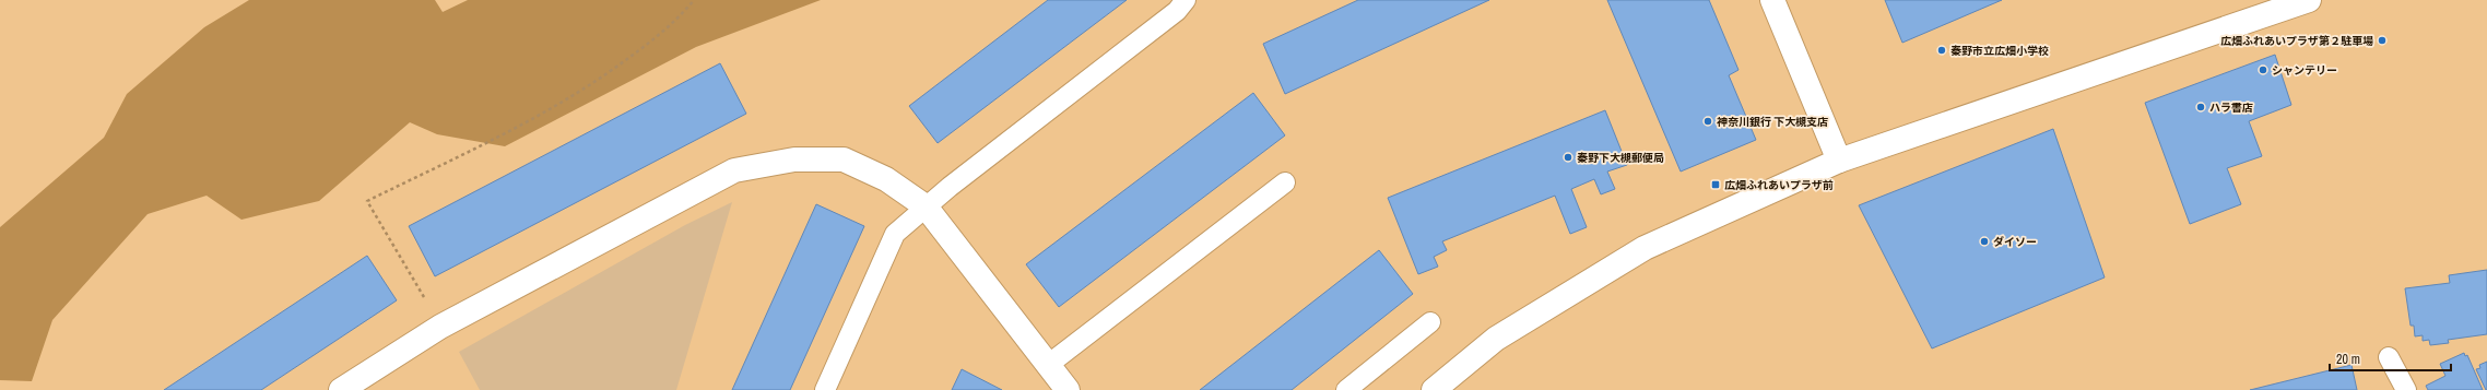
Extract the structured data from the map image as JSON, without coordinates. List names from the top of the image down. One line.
{"places":{"other":["広畑ふれあいプラザ第２駐車場","秦野市立広畑小学校","シャンテリー","ハラ書店","神奈川銀行 下大槻支店","秦野下大槻郵便局","ダイソー"],"transit":["広畑ふれあいプラザ前"]},"scale_bar":"20 m"}
